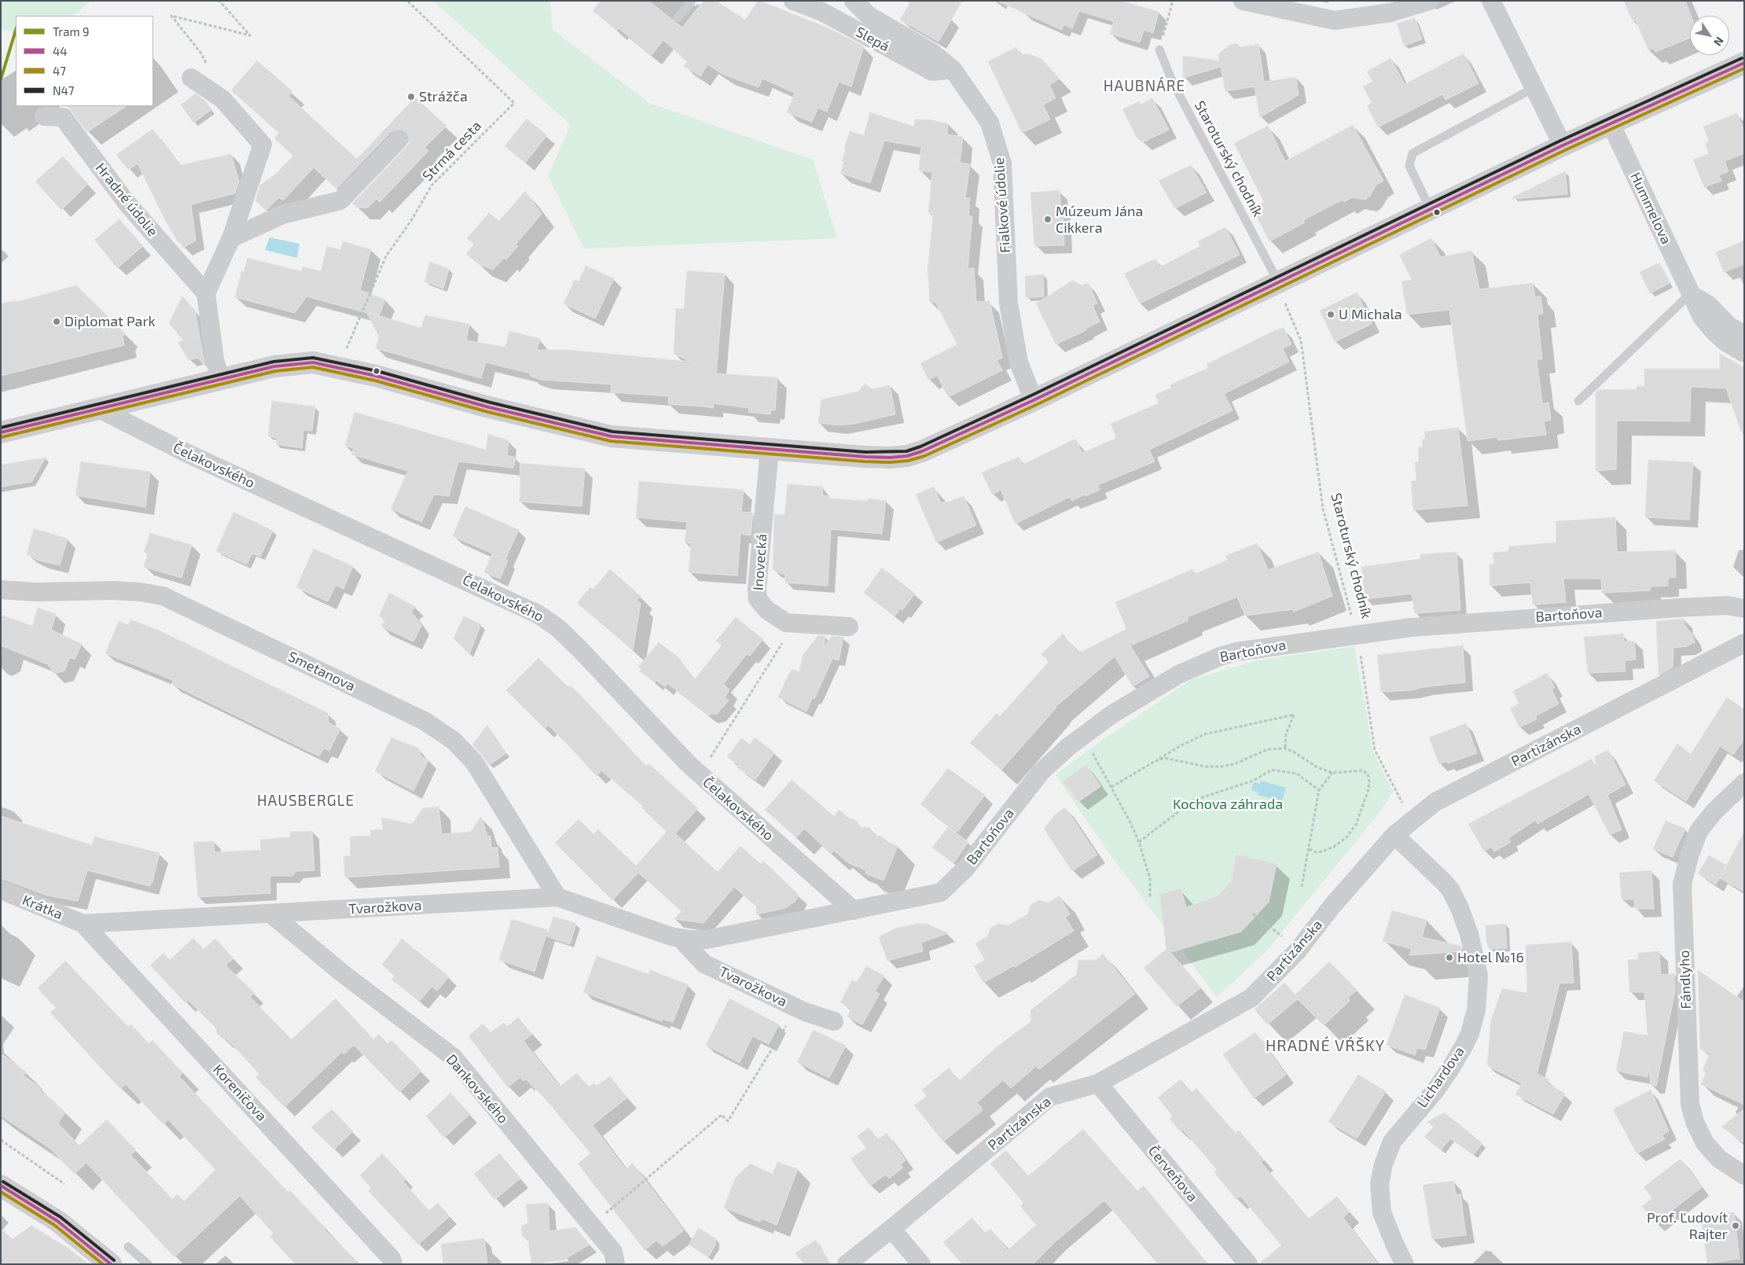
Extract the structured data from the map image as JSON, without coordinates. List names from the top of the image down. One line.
{"streets":{"street":["Slepá","Hradné údolie","Fialkové údolie","Hummelova","Čelakovského","Inovecká","Bartoňova","Smetanova","Partizánska","Krátka","Tvarožkova","Fándlyho","Lichardova","Dankovského","Koreničova","Červeňova"],"lane":["Staroturský chodník"],"path":["Strmá cesta"]},"crossings":[["Slepá","Fialkové údolie"],["Staroturský chodník","Bartoňova"],["Čelakovského","Bartoňova"],["Čelakovského","Tvarožkova"],["Bartoňova","Tvarožkova"],["Smetanova","Tvarožkova"],["Partizánska","Lichardova"],["Partizánska","Červeňova"],["Krátka","Tvarožkova"],["Krátka","Koreničova"],["Tvarožkova","Dankovského"],["Tvarožkova","Koreničova"]],"districts":["HAUBNÁRE","HAUSBERGLE","HRADNÉ VŔŠKY"],"parks":["Kochova záhrada"],"places":["Strážča","Múzeum Jána Cikkera","U Michala","Diplomat Park","Hotel №16","Prof. Ľudovít Rajter"],"lines":["tram line 9","transit line N47","transit line 44","transit line 47"],"legend":["Tram 9","44","47","N47"],"north":"bottom right"}
